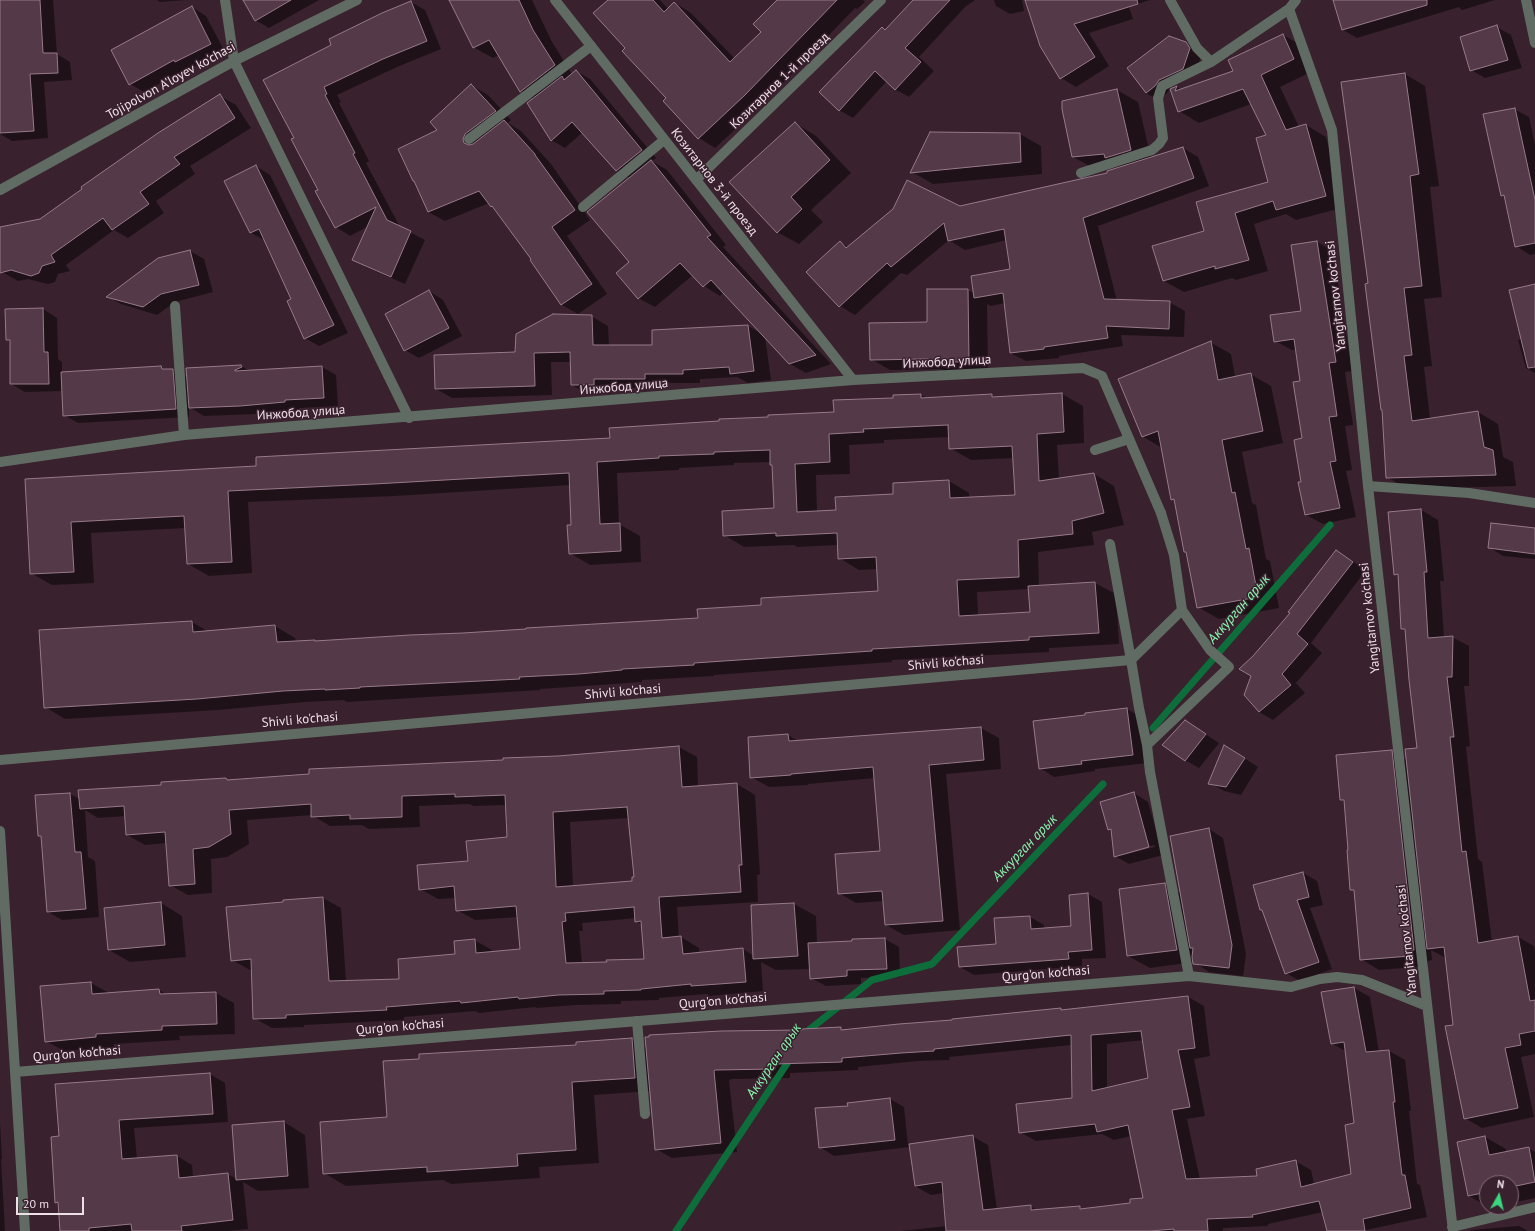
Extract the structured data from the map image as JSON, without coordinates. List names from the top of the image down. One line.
{"streets":{"street":["Tojipolvon A'loyev ko'chasi","Козитарнов 1-й проезд","Козитарнов 3-й проезд","Yangitarnov ko'chasi","Инжобод улица","Shivli ko'chasi","Qurg'on ko'chasi"]},"crossings":[["Козитарнов 1-й проезд","Козитарнов 3-й проезд"],["Козитарнов 3-й проезд","Инжобод улица"],["Yangitarnov ko'chasi","Qurg'on ko'chasi"]],"water":["Аккурган арык"],"scale_bar":"20 m","north":"top"}
